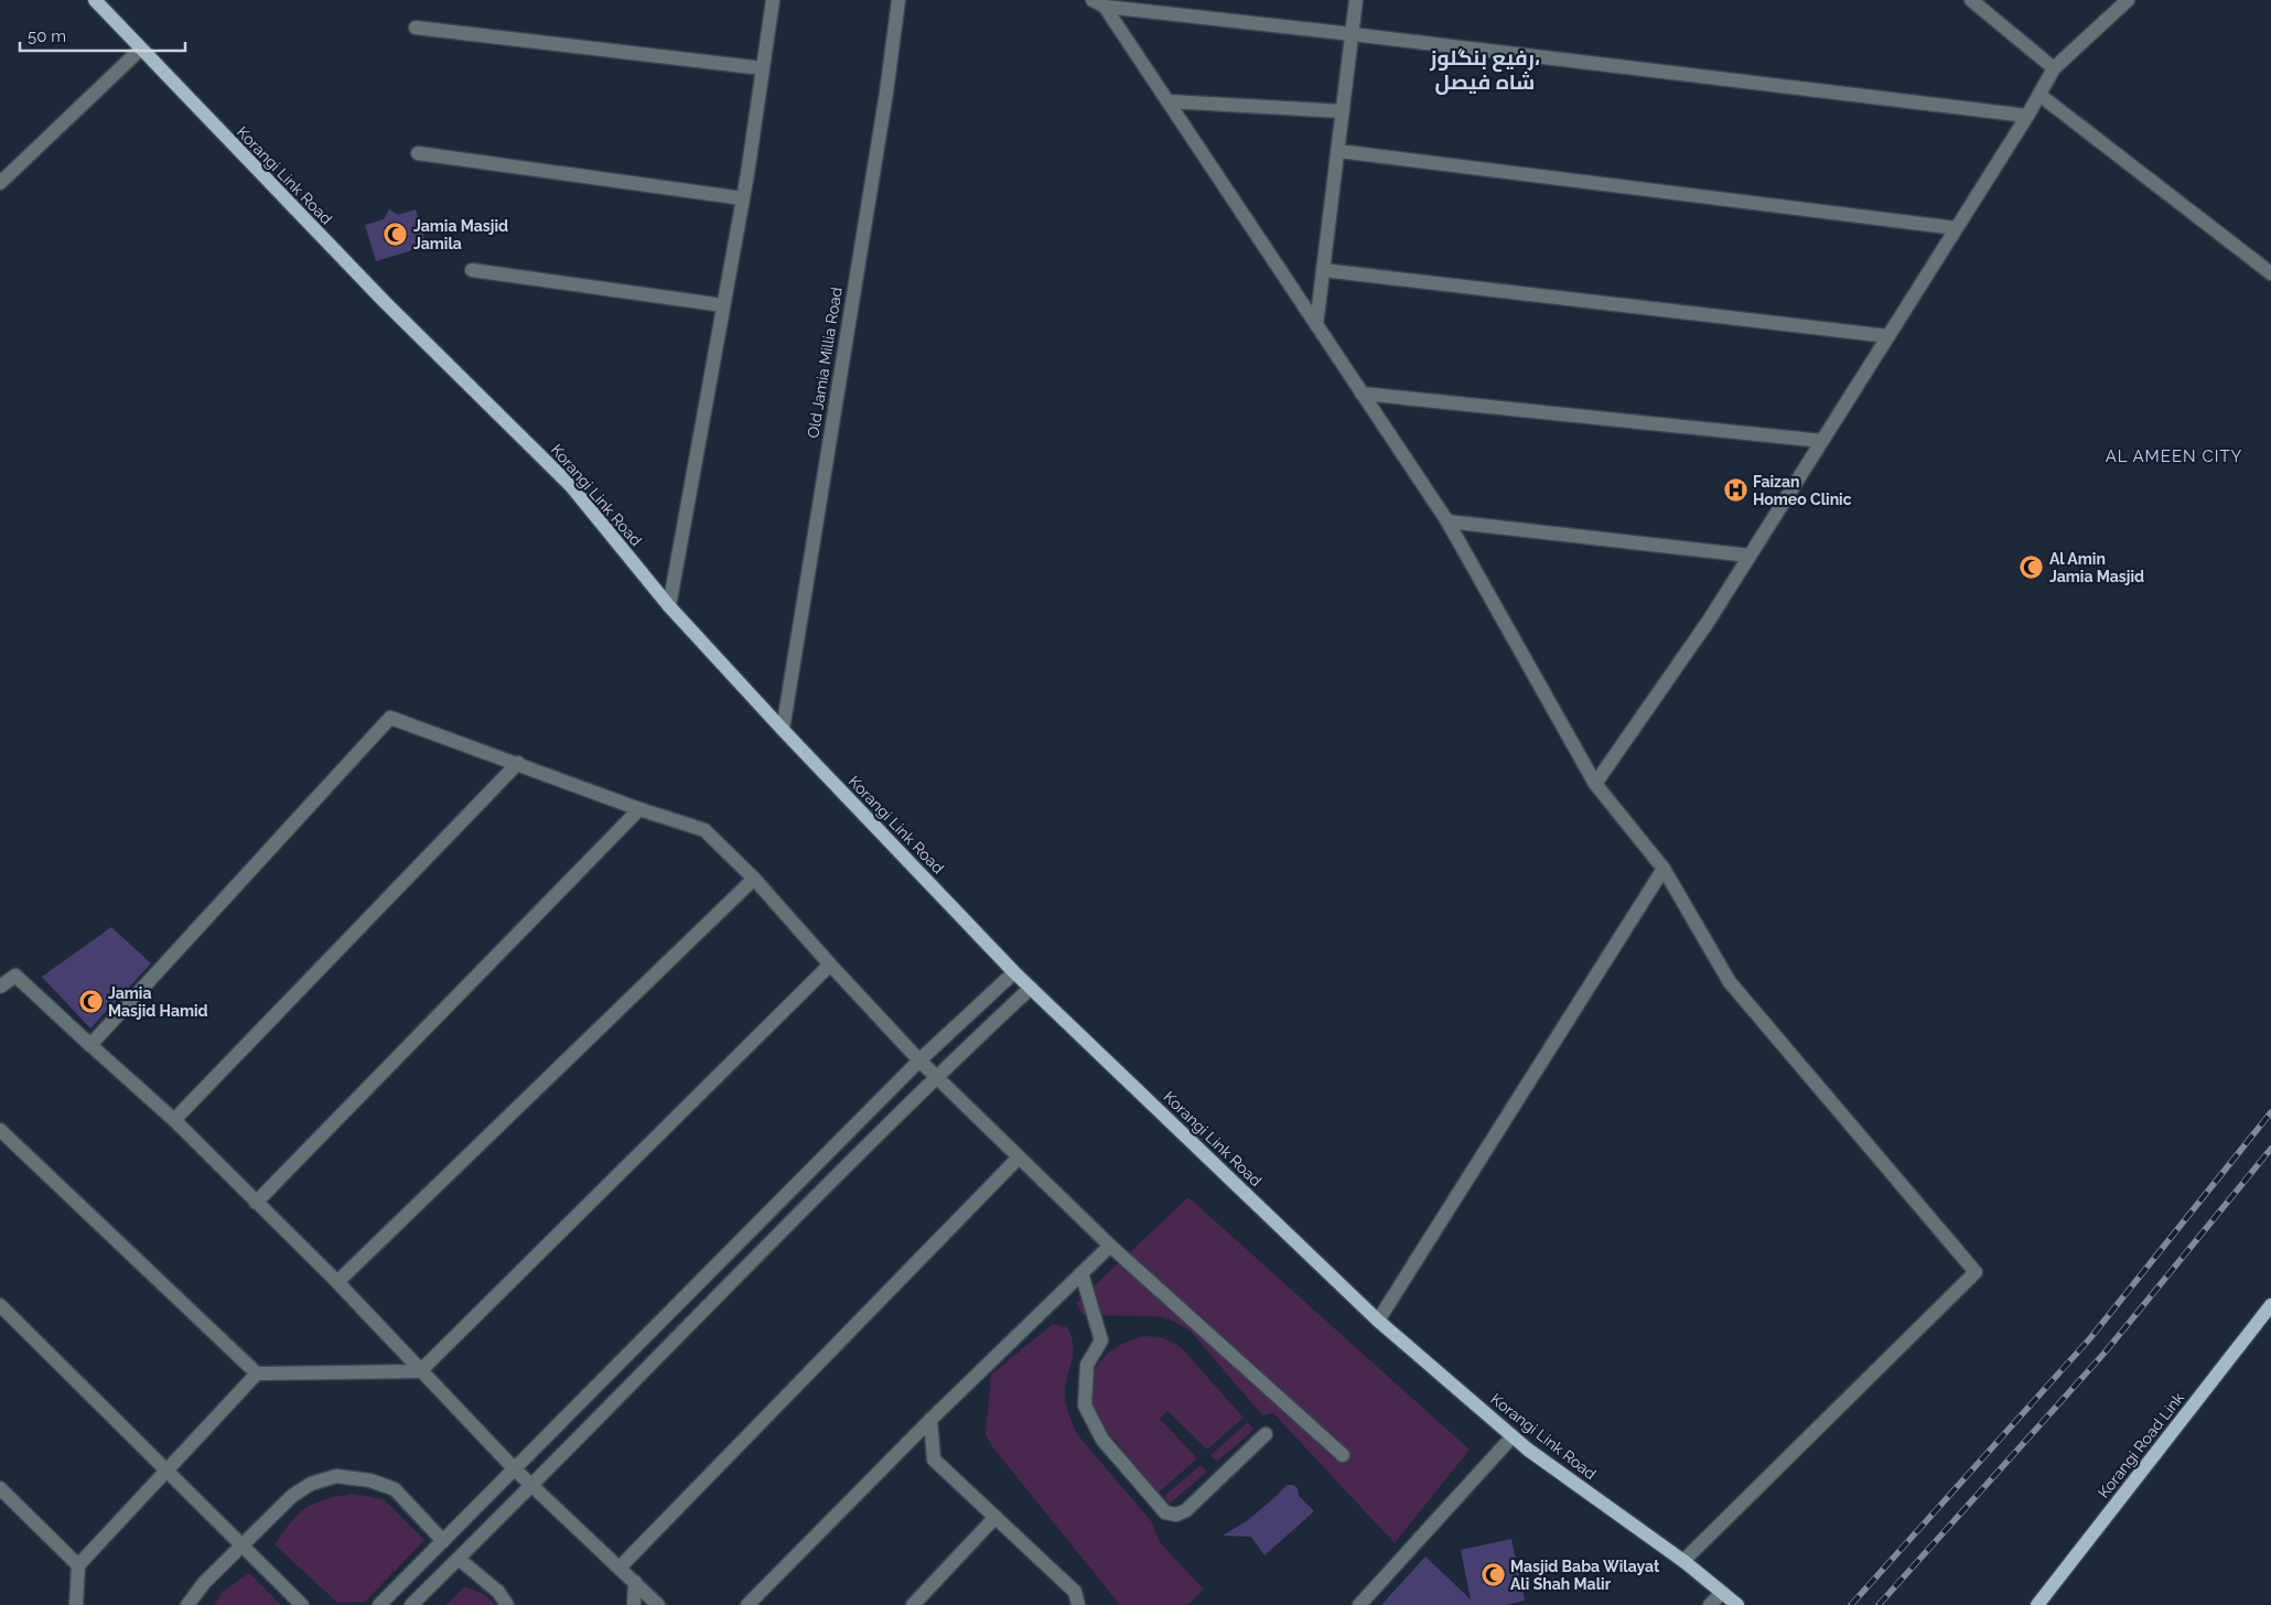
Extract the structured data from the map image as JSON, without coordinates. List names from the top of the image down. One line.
{"streets":{"main road":["Korangi Link Road","Korangi Road Link"],"street":["Old Jamia Millia Road"]},"crossings":[["Korangi Link Road","Old Jamia Millia Road"]],"districts":["رفیع بنگلوز، شاہ فیصل","AL AMEEN CITY"],"places":{"mosque":["Jamia Masjid Jamila","Al Amin Jamia Masjid","Jamia Masjid Hamid","Masjid Baba Wilayat Ali Shah Malir"],"hospital":["Faizan Homeo Clinic"]},"scale_bar":"50 m"}
